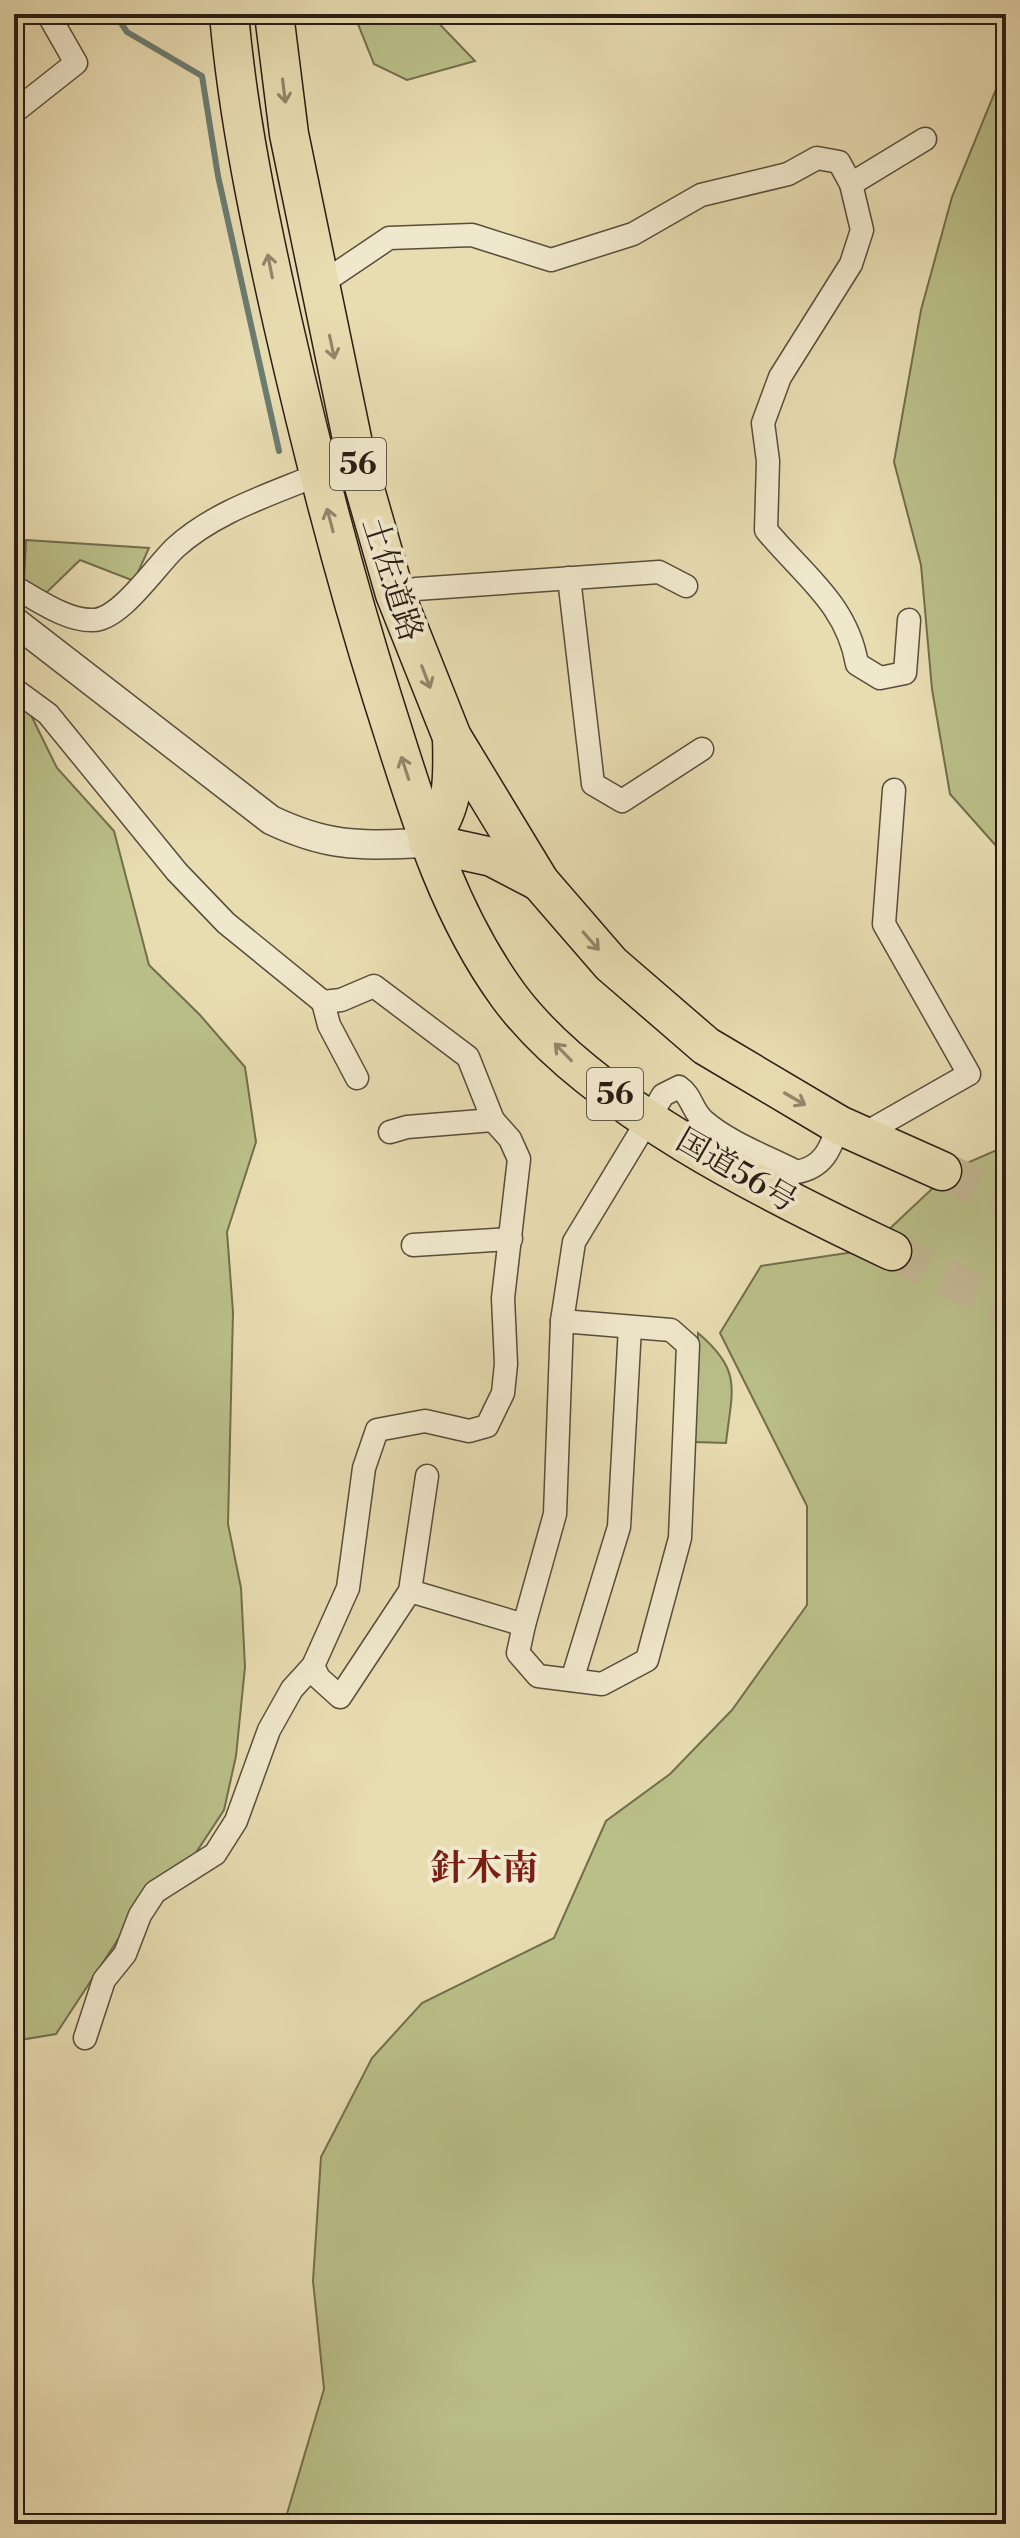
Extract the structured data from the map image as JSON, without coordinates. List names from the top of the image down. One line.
{"streets":{"highway":["56","土佐道路","国道56号"]},"crossings":[["56","土佐道路"],["土佐道路","国道56号"]],"districts":["針木南"]}
